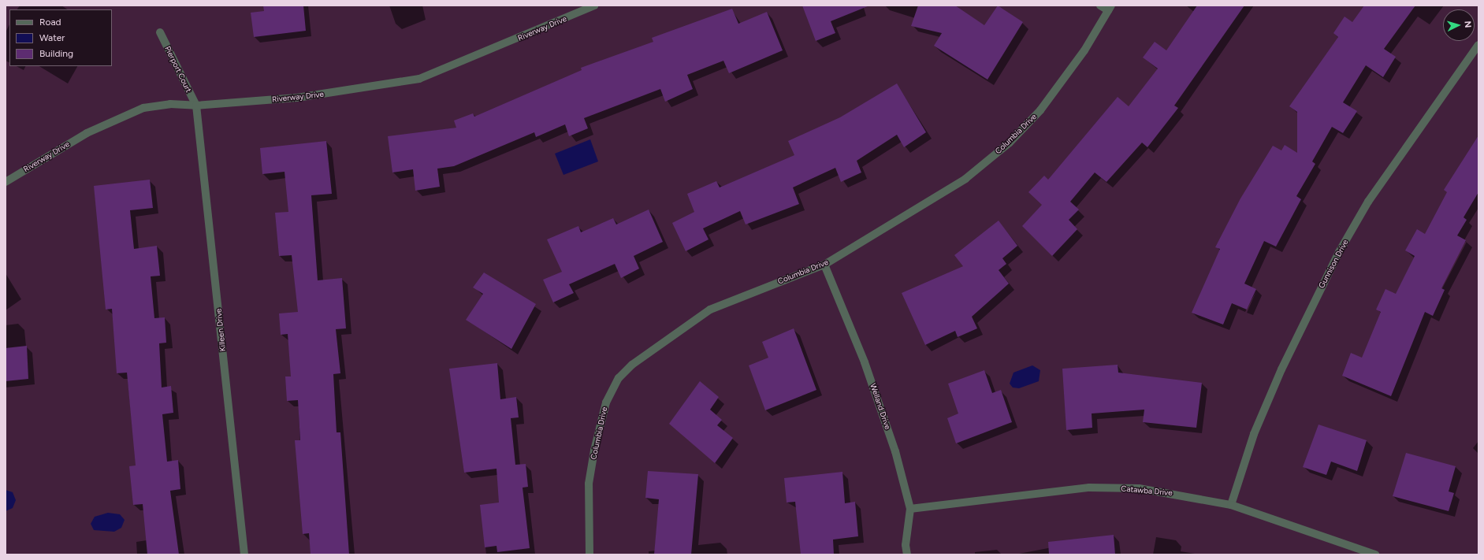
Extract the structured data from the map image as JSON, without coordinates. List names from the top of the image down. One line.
{"streets":{"street":["Riverway Drive","Pierport Court","Columbia Drive","Gunnison Drive","Killeen Drive","Welland Drive","Catawba Drive"]},"crossings":[["Riverway Drive","Pierport Court"],["Riverway Drive","Killeen Drive"],["Pierport Court","Killeen Drive"],["Columbia Drive","Welland Drive"],["Gunnison Drive","Catawba Drive"],["Welland Drive","Catawba Drive"]],"legend":["Road","Water","Building"],"north":"right"}
